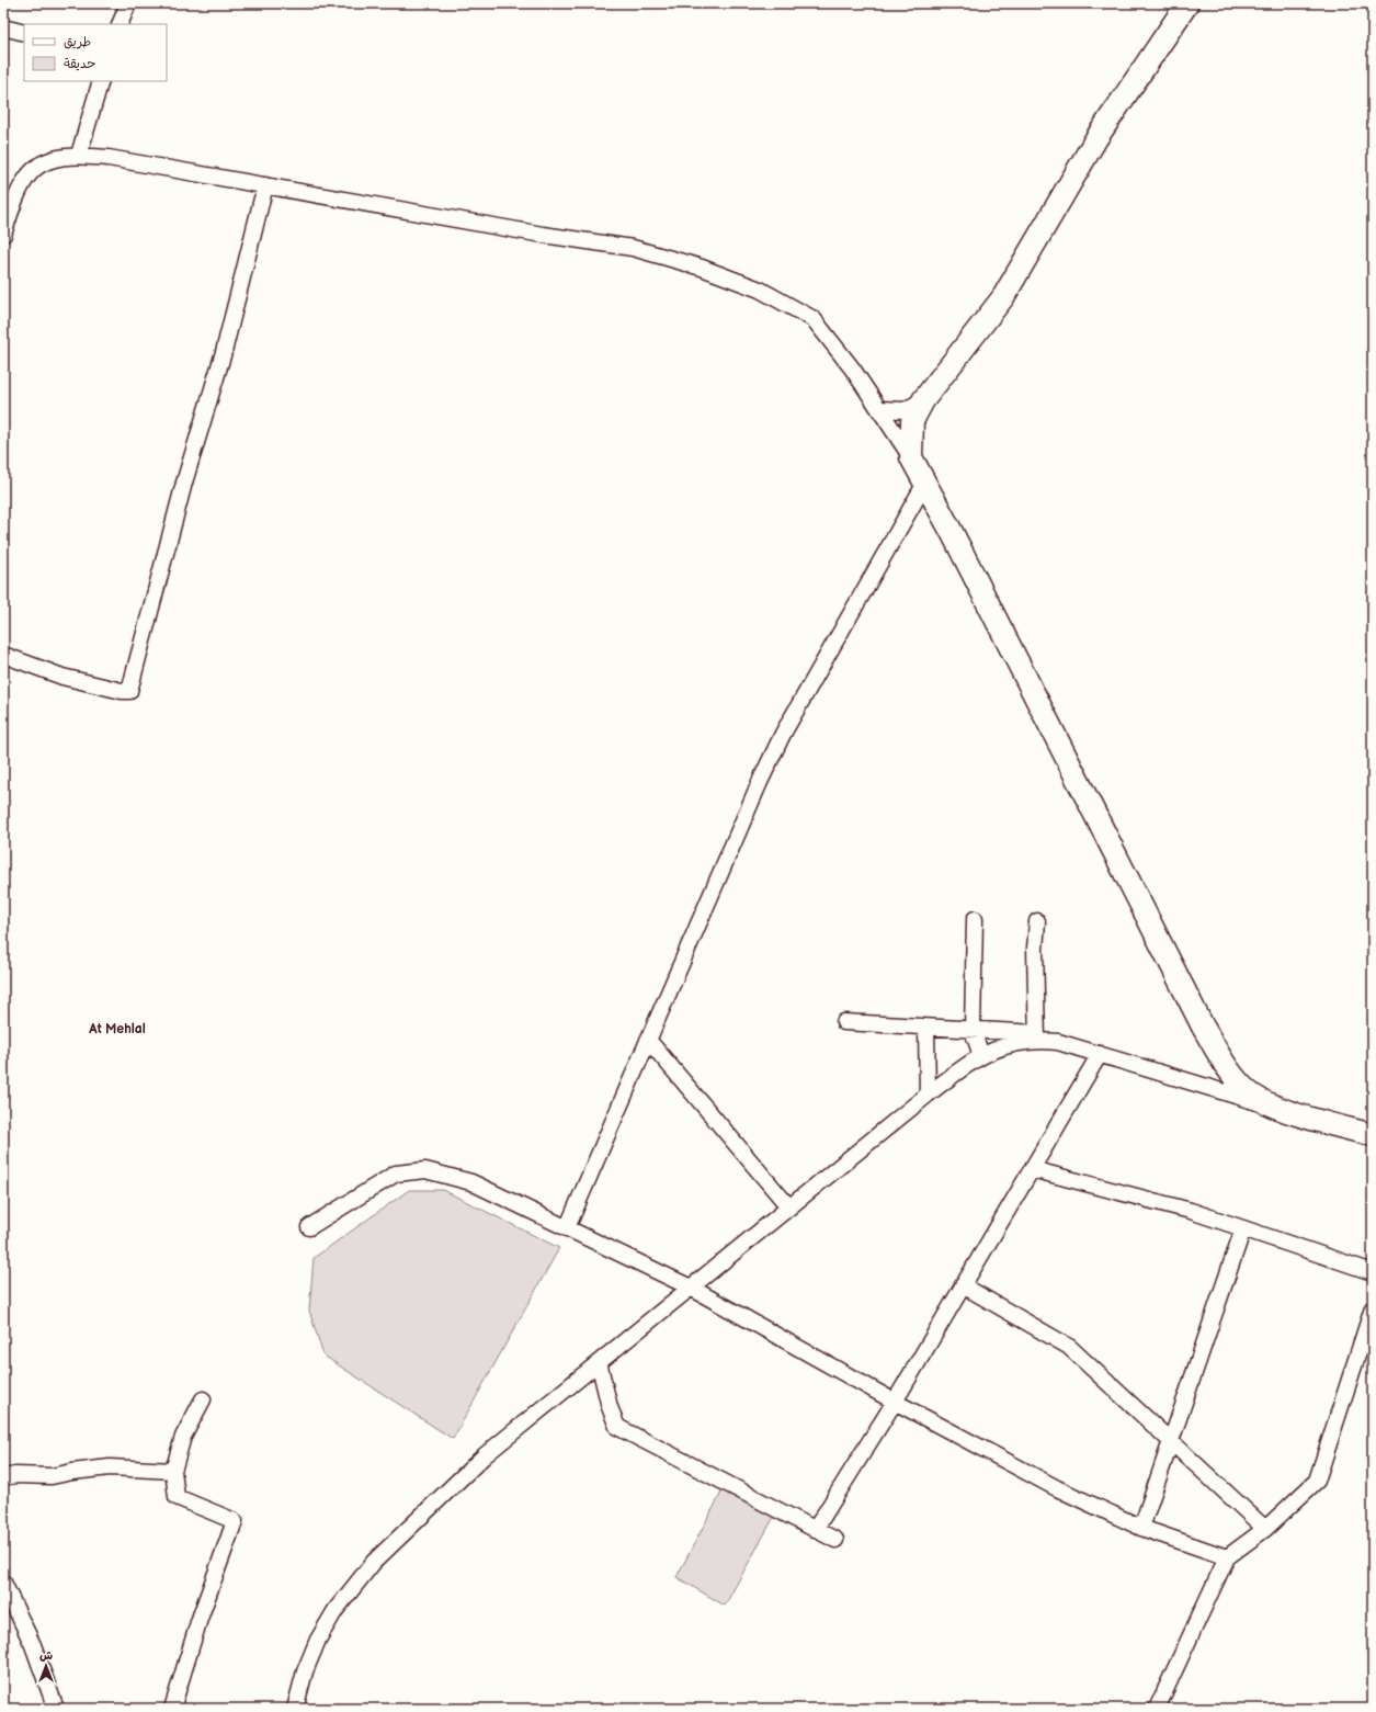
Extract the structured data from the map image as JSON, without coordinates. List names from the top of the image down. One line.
{"districts":["At Mehlal"],"legend":["طريق","حديقة"],"north":"top"}
